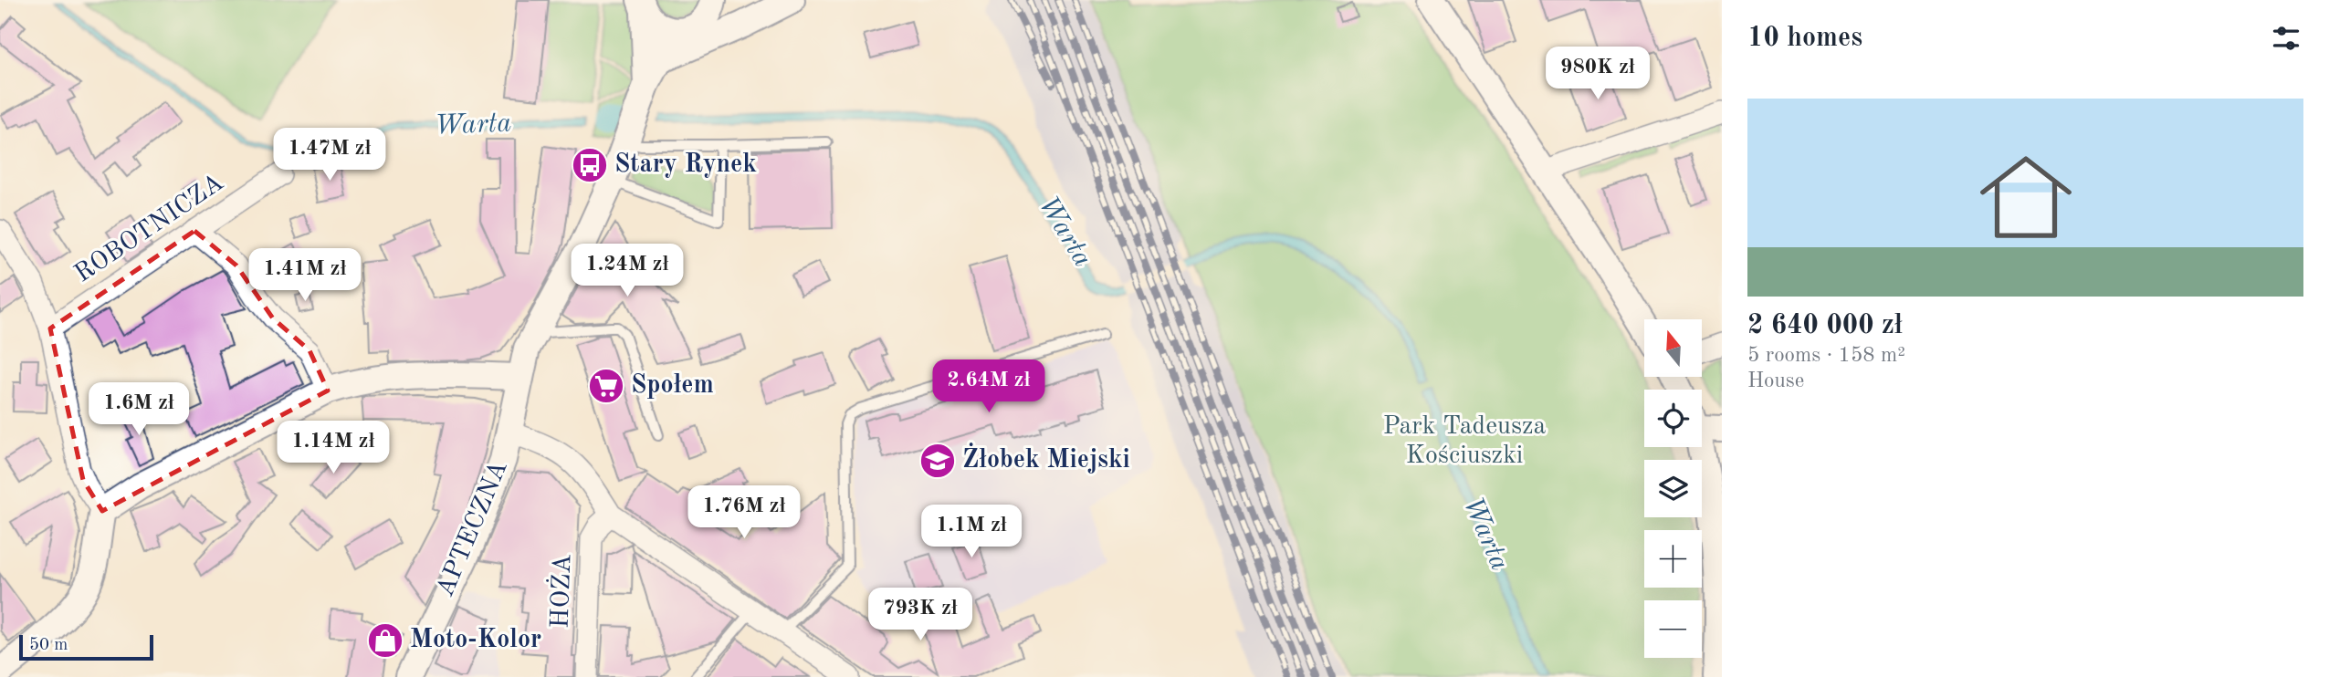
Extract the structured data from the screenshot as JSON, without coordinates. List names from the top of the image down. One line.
{"streets":{"street":["ROBOTNICZA","APTECZNA","HOŻA"]},"water":["Warta"],"parks":["Park Tadeusza Kościuszki"],"places":{"bus stop":["Stary Rynek"],"supermarket":["Społem"],"school or university":["Żłobek Miejski"],"shop":["Moto-Kolor"]},"scale_bar":"50 m","north":"top","page":{"heading":"10 homes","price":["980K zł","1.47M zł","1.24M zł","1.41M zł","2.64M zł","1.6M zł","1.14M zł","1.76M zł","1.1M zł","793K zł"],"list":[{"name":"2 640 000 zł","note":"5 rooms · 158 m² · House"}],"map_buttons":["+","−"],"scale":"50 m"}}
